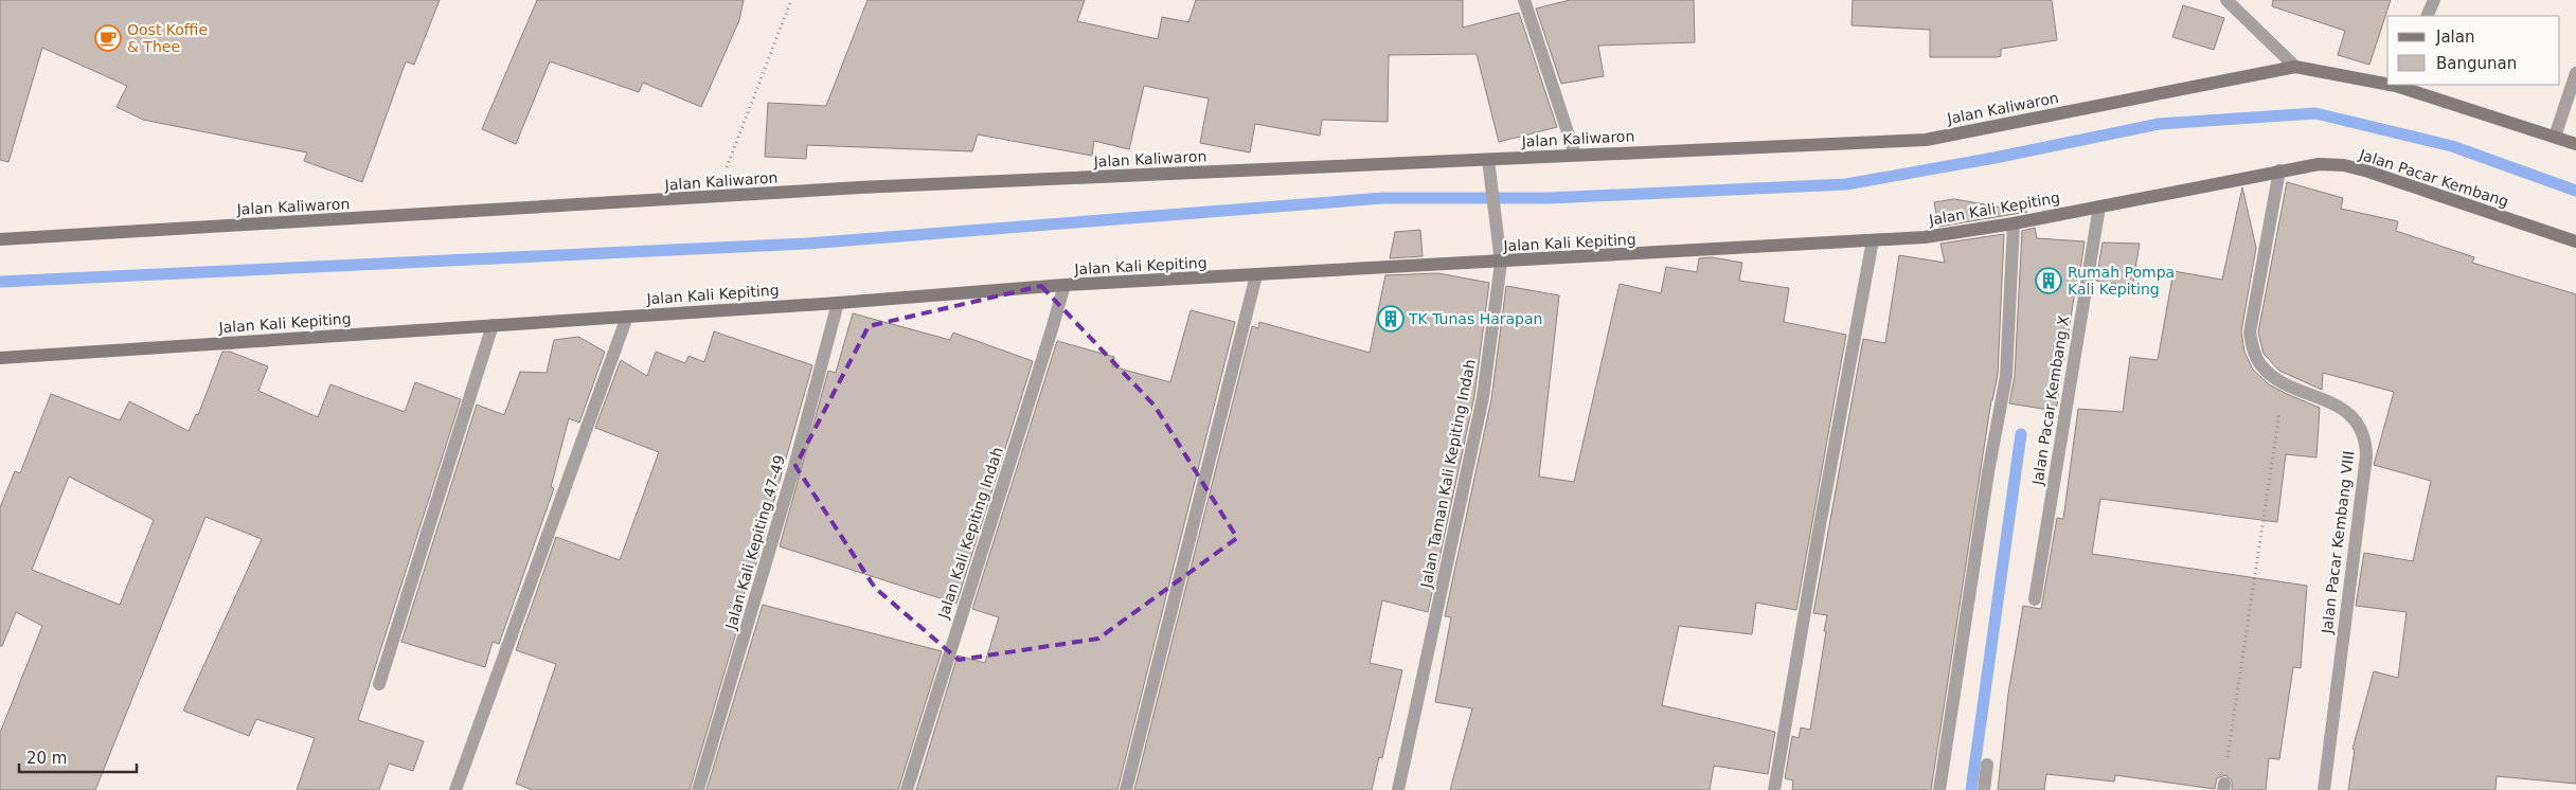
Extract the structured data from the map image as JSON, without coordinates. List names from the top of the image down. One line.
{"streets":{"main road":["Jalan Kaliwaron","Jalan Pacar Kembang","Jalan Kali Kepiting"],"street":["Jalan Pacar Kembang X","Jalan Taman Kali Kepiting Indah","Jalan Kali Kepiting Indah","Jalan Kali Kepiting 47-49","Jalan Pacar Kembang VIII"]},"crossings":[["Jalan Kaliwaron","Jalan Taman Kali Kepiting Indah"],["Jalan Pacar Kembang","Jalan Kali Kepiting"],["Jalan Pacar Kembang","Jalan Pacar Kembang VIII"],["Jalan Kali Kepiting","Jalan Pacar Kembang X"],["Jalan Kali Kepiting","Jalan Taman Kali Kepiting Indah"],["Jalan Kali Kepiting","Jalan Kali Kepiting Indah"],["Jalan Kali Kepiting","Jalan Kali Kepiting 47-49"],["Jalan Kali Kepiting","Jalan Pacar Kembang VIII"]],"places":{"cafe":["Oost Koffie & Thee"],"building":["Rumah Pompa Kali Kepiting","TK Tunas Harapan"]},"legend":["Jalan","Bangunan"],"scale_bar":"20 m"}
